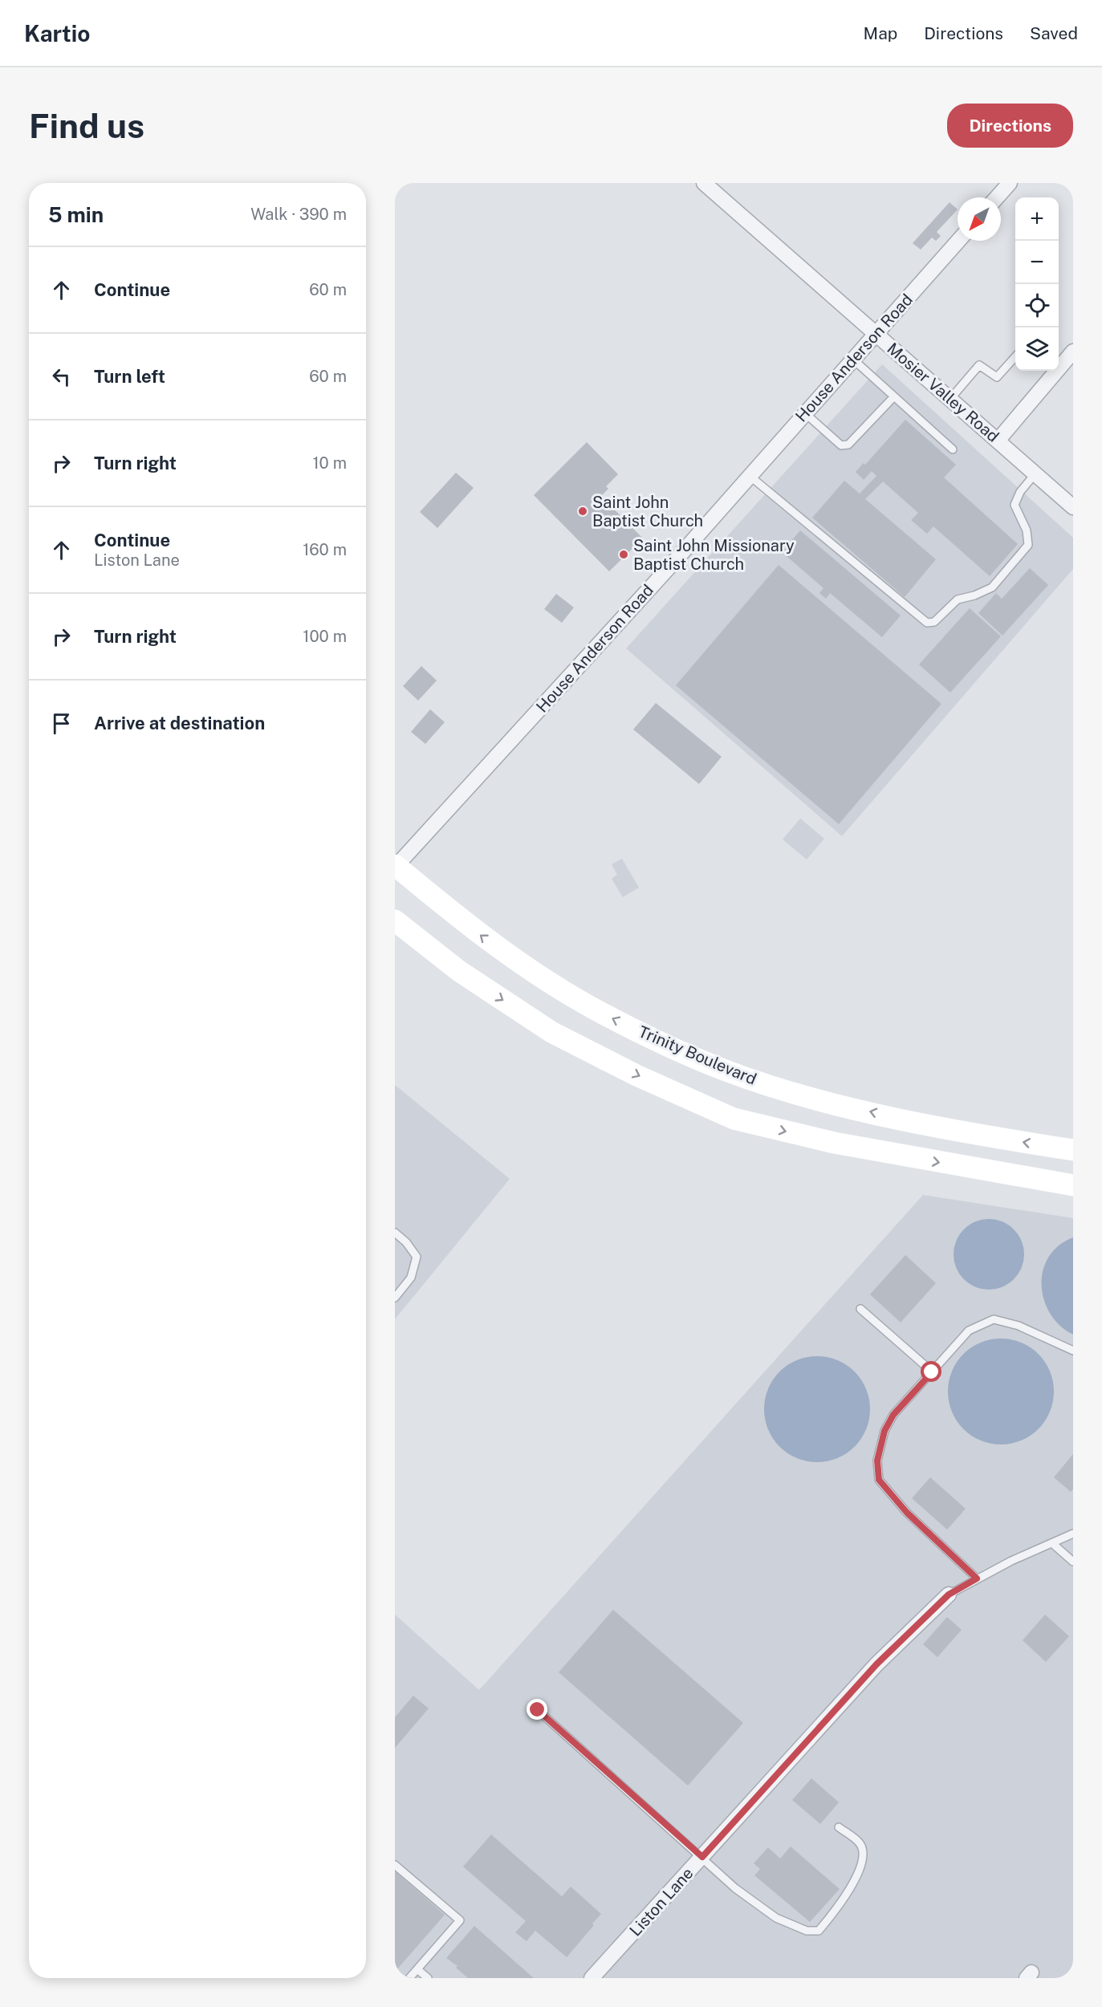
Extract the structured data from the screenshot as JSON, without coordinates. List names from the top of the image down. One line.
{"streets":{"main road":["Trinity Boulevard"],"street":["House Anderson Road","Mosier Valley Road","Liston Lane"]},"crossings":[["House Anderson Road","Mosier Valley Road"],["House Anderson Road","Trinity Boulevard"]],"places":["Saint John Baptist Church","Saint John Missionary Baptist Church"],"north":"bottom left","page":{"header":"Kartio","nav":["Map","Directions","Saved"],"buttons":"Directions","title":"Find us","heading":["5 min","Walk · 390 m"],"map_buttons":["+","−"],"list":[["Continue","60 m"],["Turn left","60 m"],["Turn right","10 m"],["Continue","Liston Lane","160 m"],["Turn right","100 m"],"Arrive at destination"]}}
